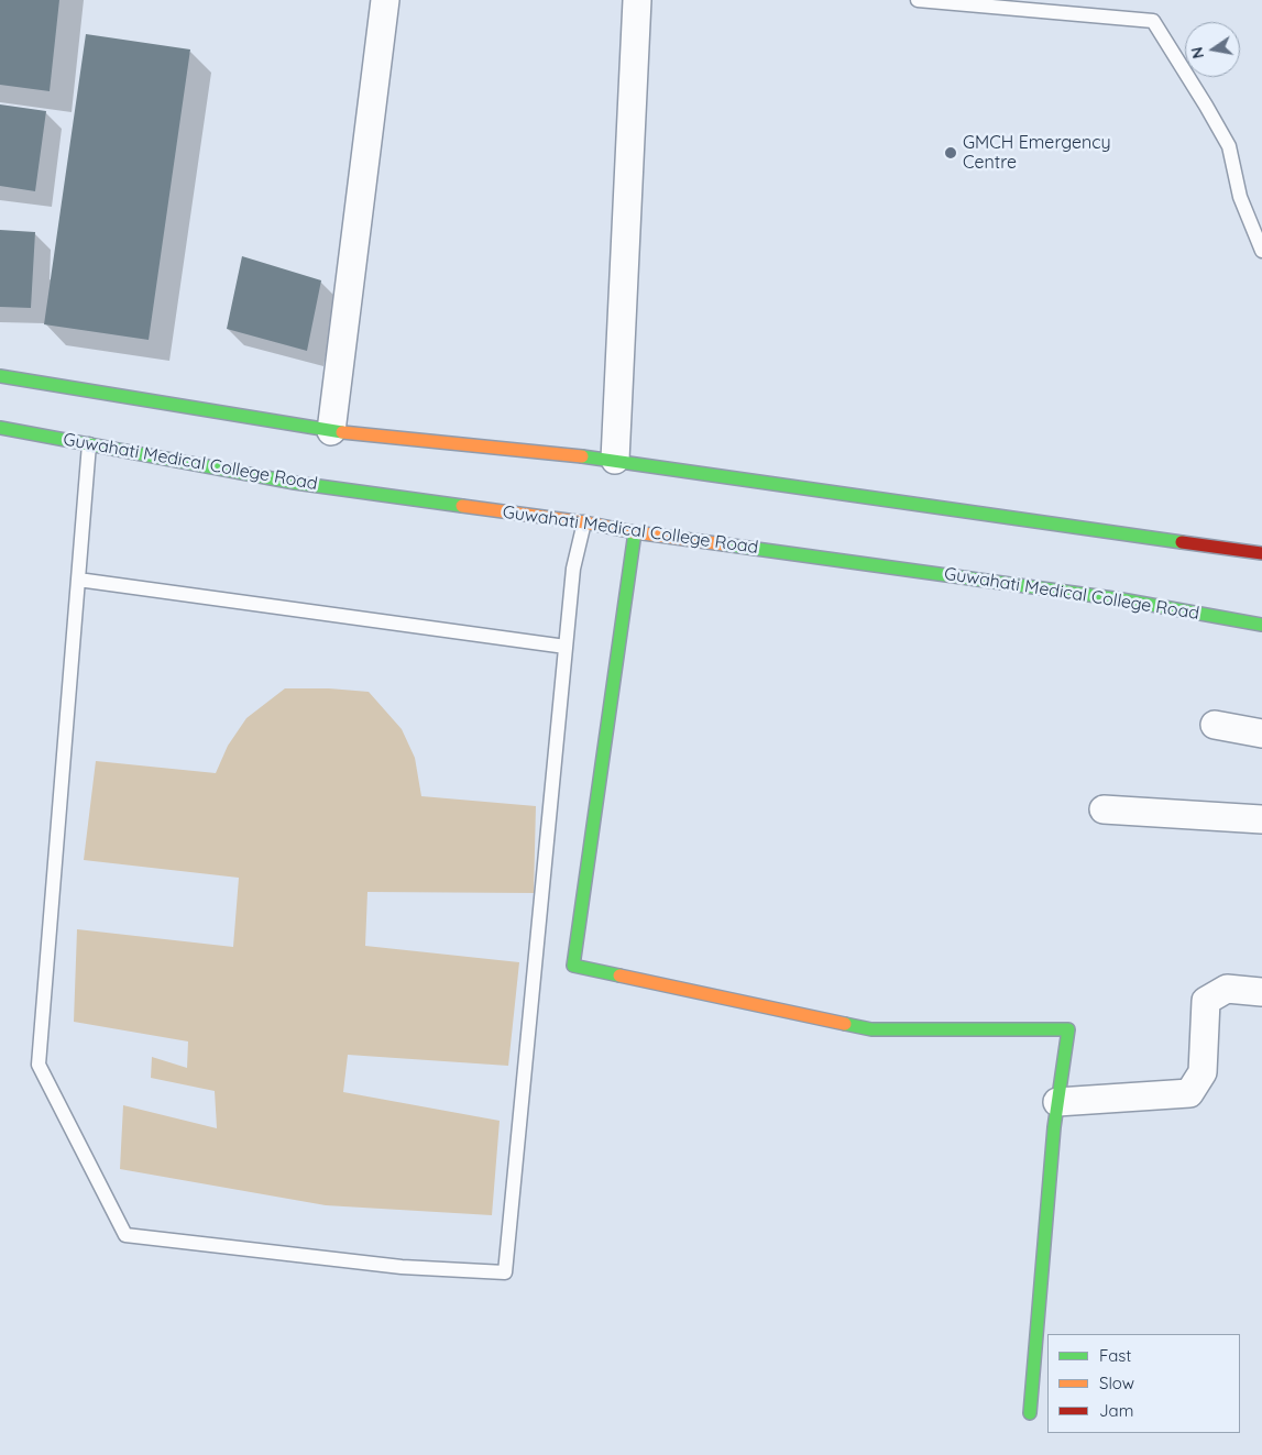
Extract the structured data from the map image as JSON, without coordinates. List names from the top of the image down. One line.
{"streets":{"main road":["Guwahati Medical College Road"]},"places":["GMCH Emergency Centre"],"legend":["Fast","Slow","Jam"],"north":"left"}
